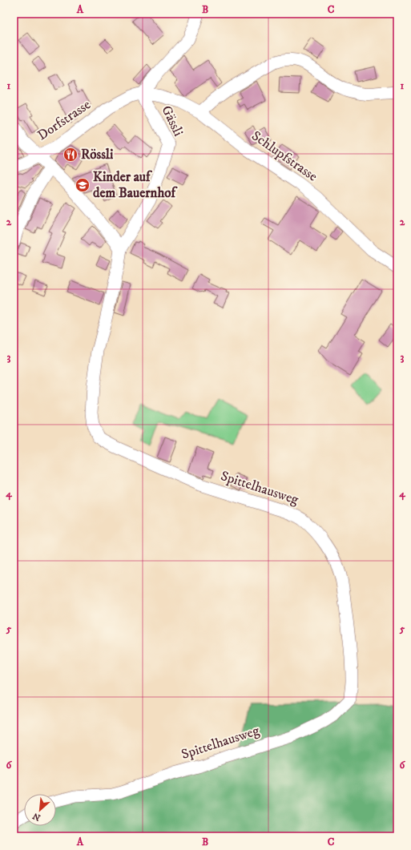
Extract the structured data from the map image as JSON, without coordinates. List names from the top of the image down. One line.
{"streets":{"street":["Dorfstrasse","Gässli","Schlupfstrasse","Spittelhausweg"]},"crossings":[["Dorfstrasse","Gässli"],["Dorfstrasse","Schlupfstrasse"],["Gässli","Schlupfstrasse"],["Gässli","Spittelhausweg"]],"places":{"restaurant":["Rössli"],"school or university":["Kinder auf dem Bauernhof"]},"north":"bottom left","grid":{"columns":["A","B","C"],"rows":["1","2","3","4","5","6"]}}
